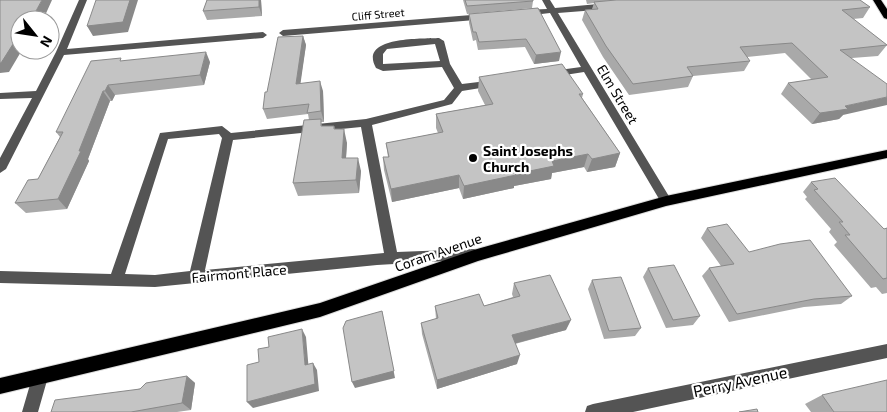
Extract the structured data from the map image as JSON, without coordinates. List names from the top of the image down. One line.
{"streets":{"main road":["Coram Avenue"],"street":["Cliff Street","Elm Street","Fairmont Place","Perry Avenue"]},"crossings":[["Elm Street","Coram Avenue"],["Coram Avenue","Fairmont Place"]],"places":["Saint Josephs Church"],"north":"bottom right"}
